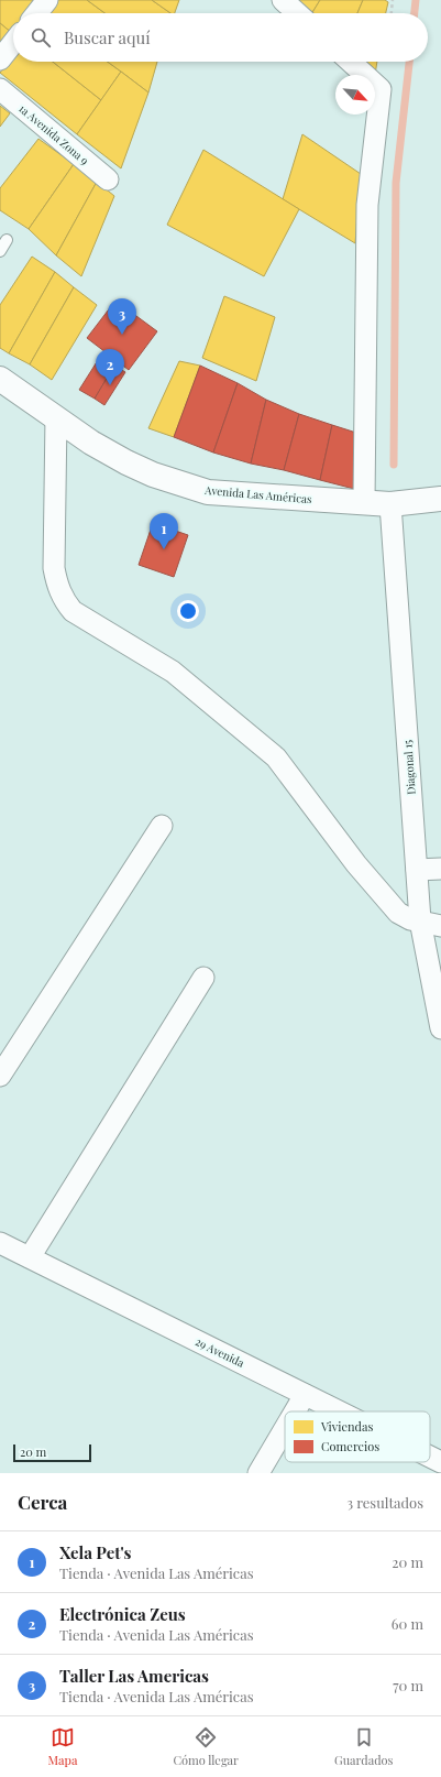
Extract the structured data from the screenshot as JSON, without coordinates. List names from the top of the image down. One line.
{"streets":{"main road":["Avenida Las Américas"],"street":["1a Avenida Zona 9","Diagonal 15","29 Avenida"]},"crossings":[["Avenida Las Américas","Diagonal 15"]],"legend":["Viviendas","Comercios"],"scale_bar":"20 m","north":"bottom right","page":{"search":"Buscar aquí","pins":["3","2","1"],"scale":"20 m","heading":["Cerca","3 resultados"],"list":[{"mark":"1","name":"Xela Pet's","note":"Tienda · Avenida Las Américas","value":"20 m"},{"mark":"2","name":"Electrónica Zeus","note":"Tienda · Avenida Las Américas","value":"60 m"},{"mark":"3","name":"Taller Las Americas","note":"Tienda · Avenida Las Américas","value":"70 m"}],"nav":["Mapa","Cómo llegar","Guardados"]}}
